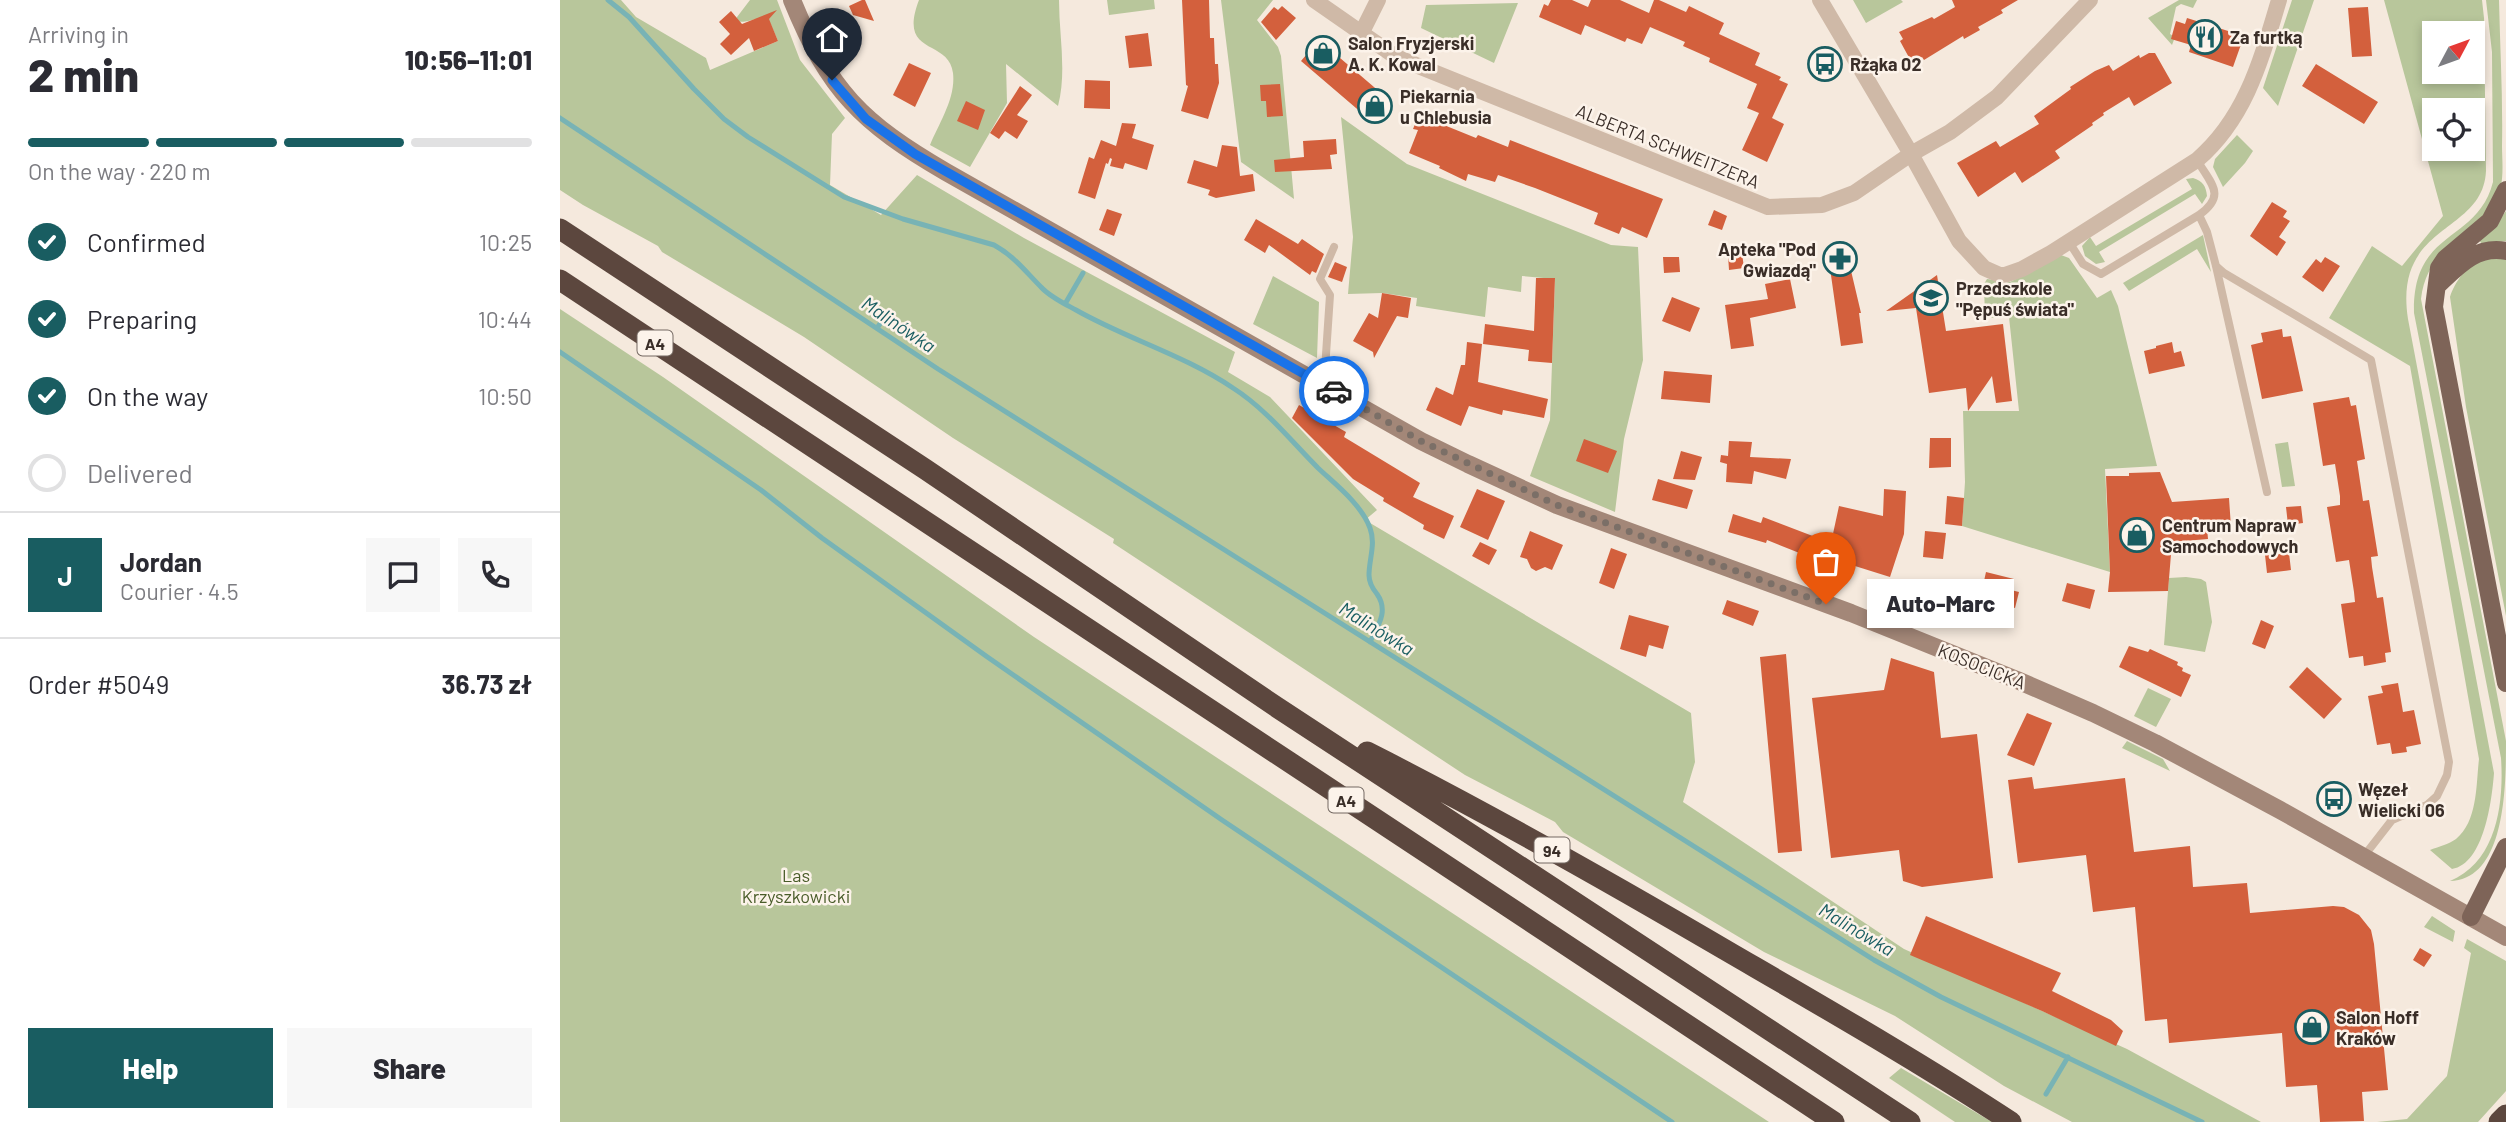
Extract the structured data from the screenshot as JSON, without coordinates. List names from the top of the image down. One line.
{"streets":{"highway":["A4","94"],"street":["ALBERTA SCHWEITZERA","KOSOCICKA"]},"crossings":[["A4","94"]],"water":["Malinówka"],"parks":["Las Krzyszkowicki"],"places":{"restaurant":["Za furtką"],"shop":["Salon Fryzjerski A. K. Kowal","Piekarnia u Chlebusia","Centrum Napraw Samochodowych","Salon Hoff Kraków"],"bus stop":["Rżąka 02","Węzeł Wielicki 06"],"pharmacy":["Apteka \"Pod Gwiazdą\""],"school or university":["Przedszkole \"Pępuś świata\""],"other":["Auto-Marc"]},"north":"top right","page":{"heading":["2 min","Arriving in","10:56–11:01"],"panel":["Jordan","Courier · 4.5","Order #5049","36.73 zł"],"bar":"On the way · 220 m","list":[["Confirmed","10:25"],["Preparing","10:44"],["On the way","10:50"],"Delivered"],"round":"J","bubble":"Auto-Marc","buttons":["Help","Share"]}}
